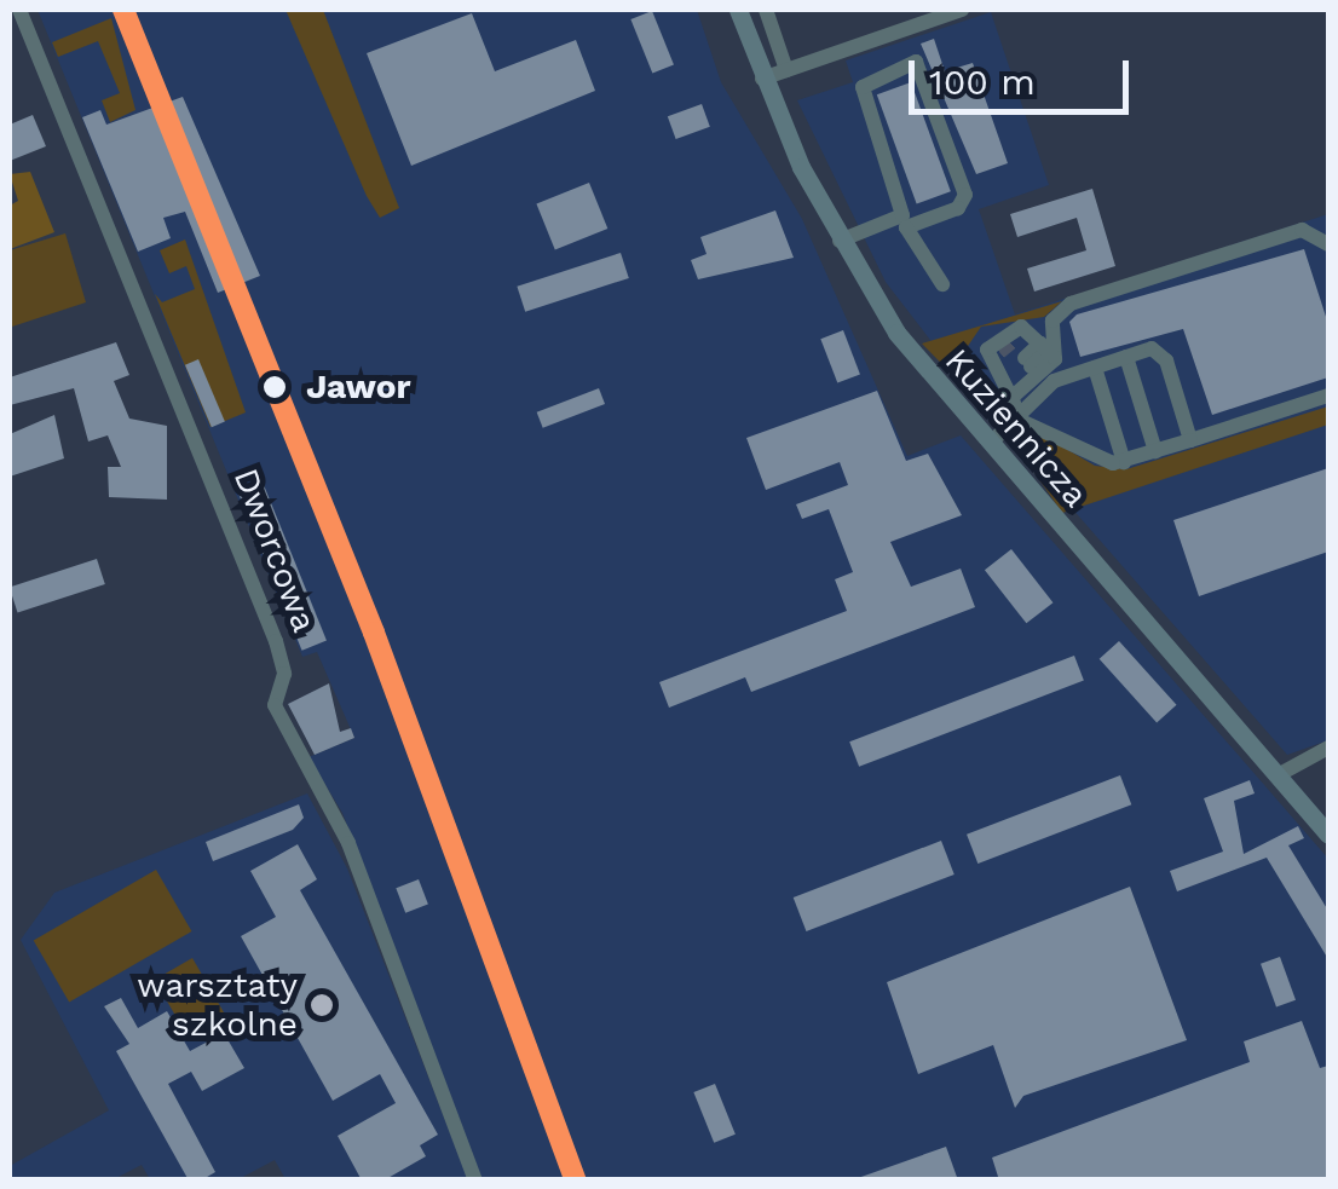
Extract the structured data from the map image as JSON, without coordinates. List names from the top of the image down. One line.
{"streets":{"main road":["Kuziennicza"],"street":["Dworcowa"]},"places":["Jawor","warsztaty szkolne"],"scale_bar":"100 m"}
